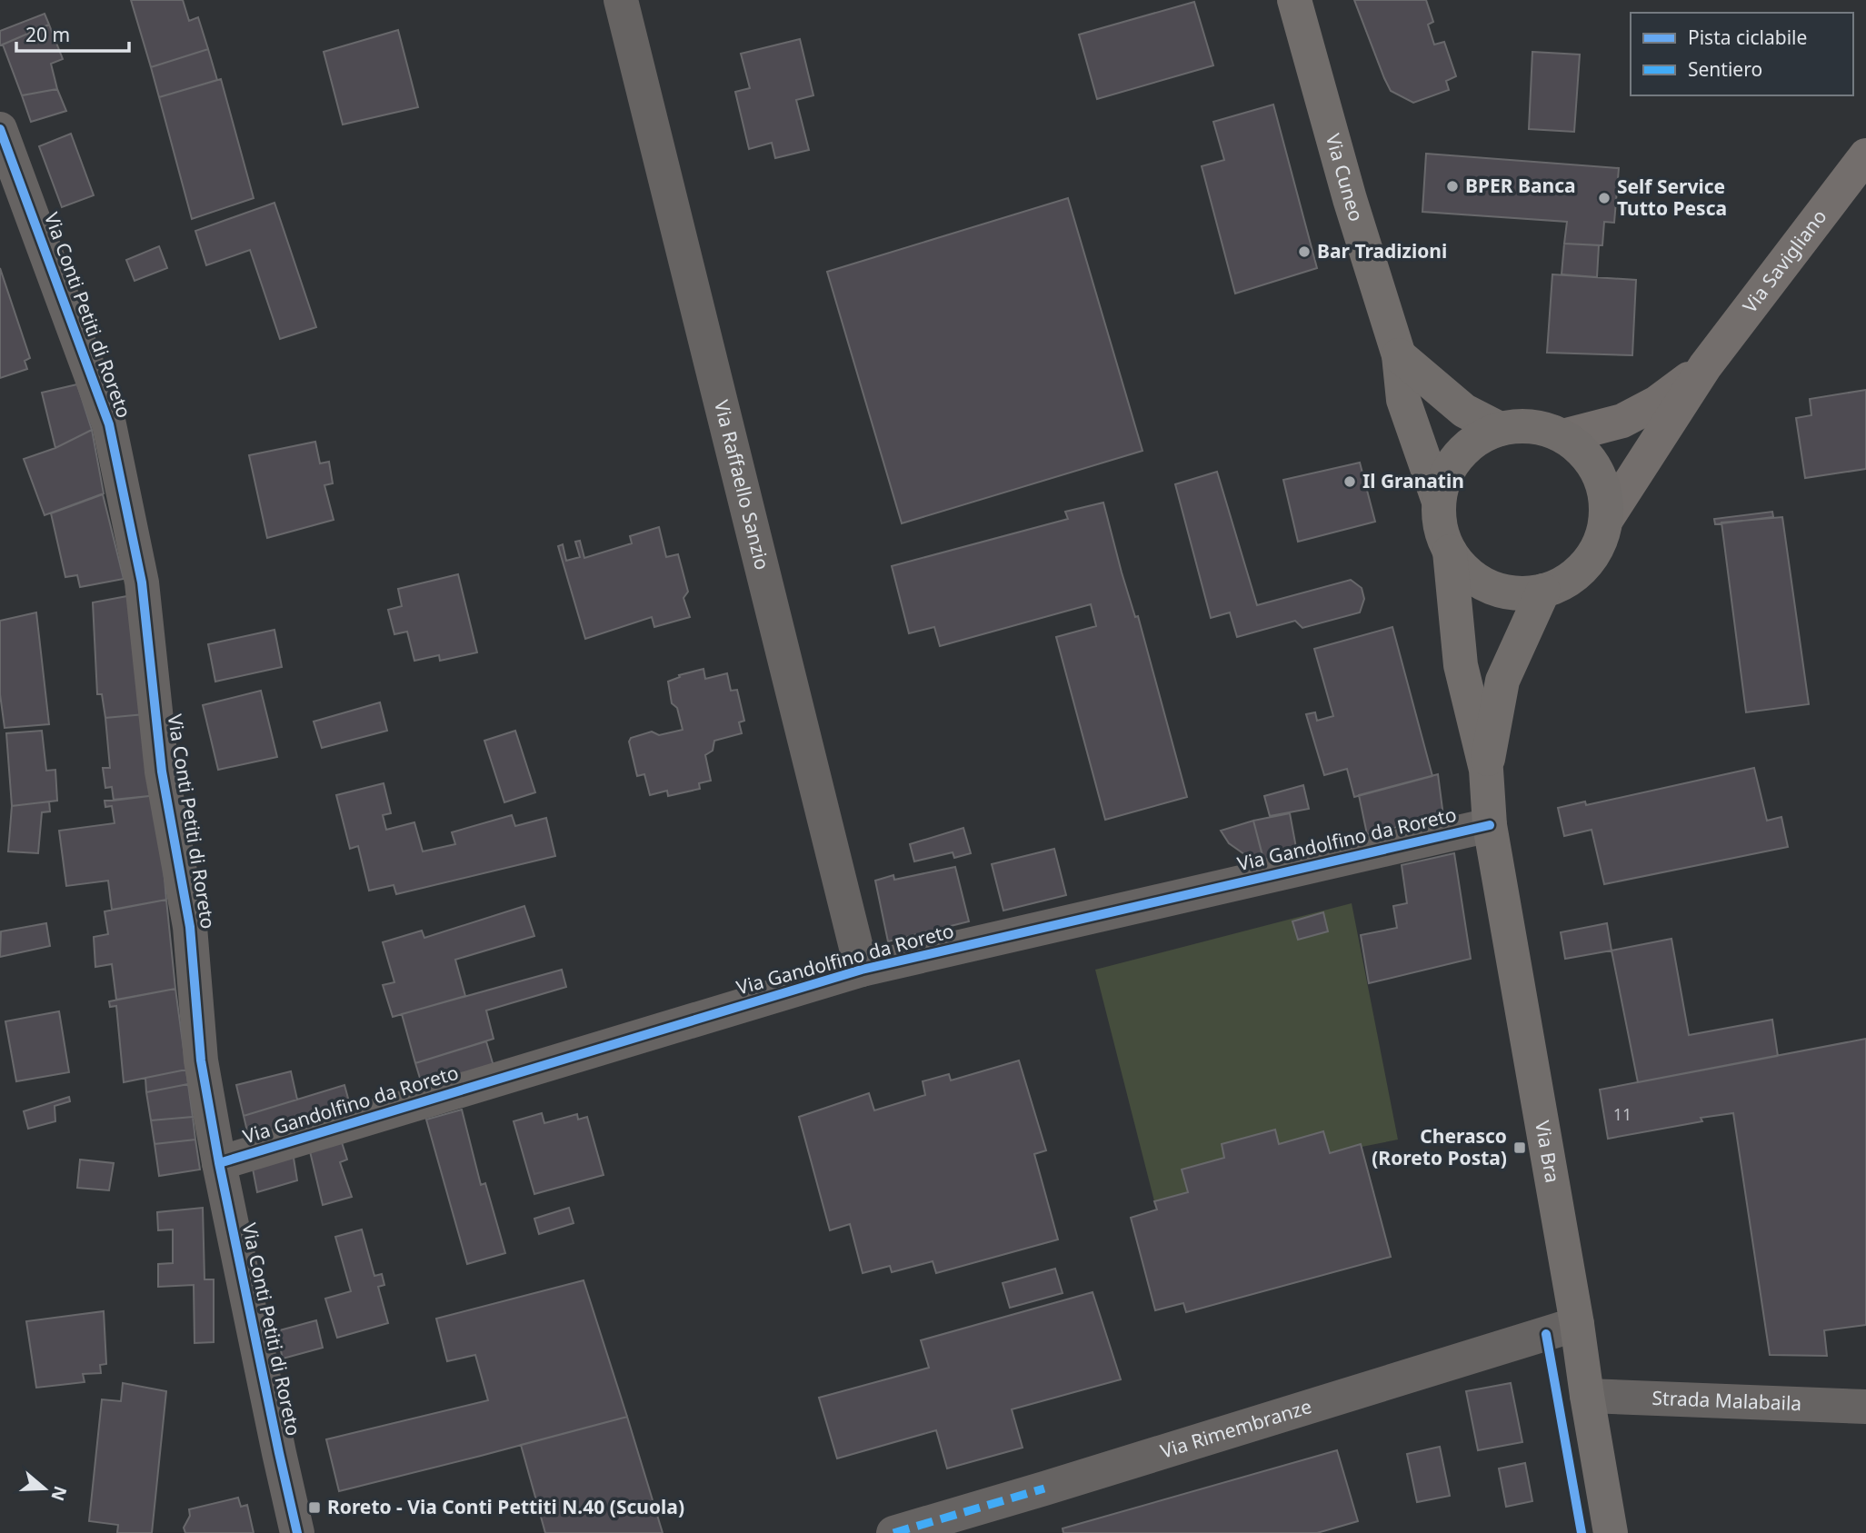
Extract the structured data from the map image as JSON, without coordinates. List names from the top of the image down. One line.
{"streets":{"main road":["Via Cuneo","Via Savigliano","Via Bra"],"street":["Via Conti Petiti di Roreto","Via Raffaello Sanzio","Via Gandolfino da Roreto","Strada Malabaila","Via Rimembranze"]},"crossings":[["Via Cuneo","Via Savigliano"],["Via Conti Petiti di Roreto","Via Gandolfino da Roreto"],["Via Raffaello Sanzio","Via Gandolfino da Roreto"],["Via Gandolfino da Roreto","Via Bra"],["Via Bra","Strada Malabaila"],["Via Bra","Via Rimembranze"]],"places":{"other":["BPER Banca","Self Service Tutto Pesca","Bar Tradizioni","Il Granatin"],"transit":["Cherasco (Roreto Posta)","Roreto - Via Conti Pettiti N.40 (Scuola)"]},"house_numbers":["11"],"legend":["Pista ciclabile","Sentiero"],"scale_bar":"20 m","north":"right"}
